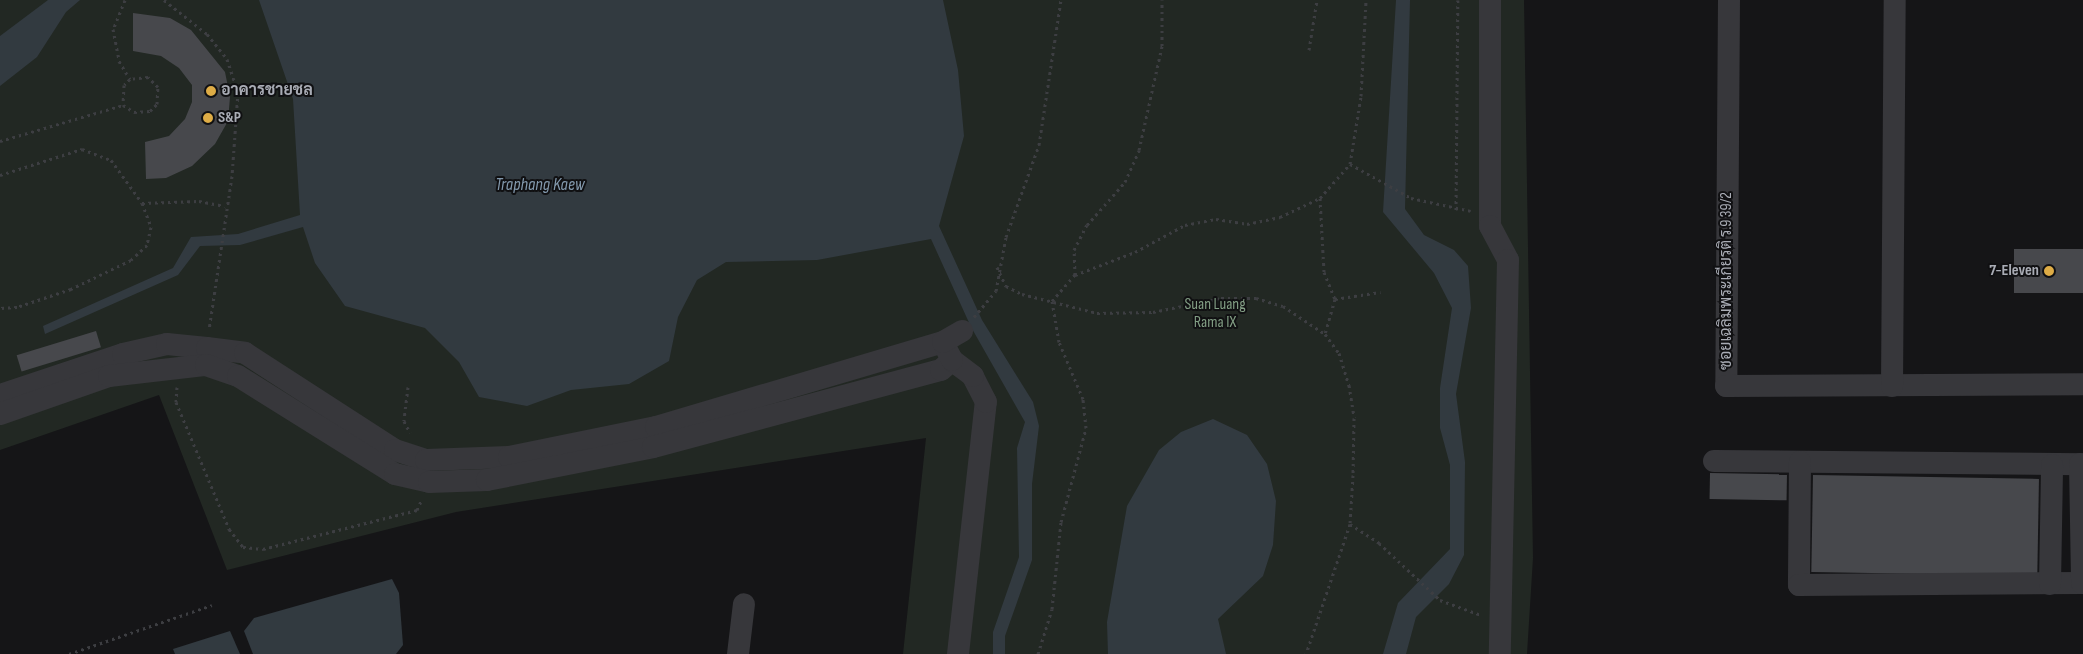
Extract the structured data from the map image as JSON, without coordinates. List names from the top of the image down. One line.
{"streets":{"street":["ซอยเฉลิมพระเกียรติ ร.9 39/2"]},"water":["Traphang Kaew"],"parks":["Suan Luang Rama IX"],"places":["อาคารชายชล","S&P","7-Eleven"]}
